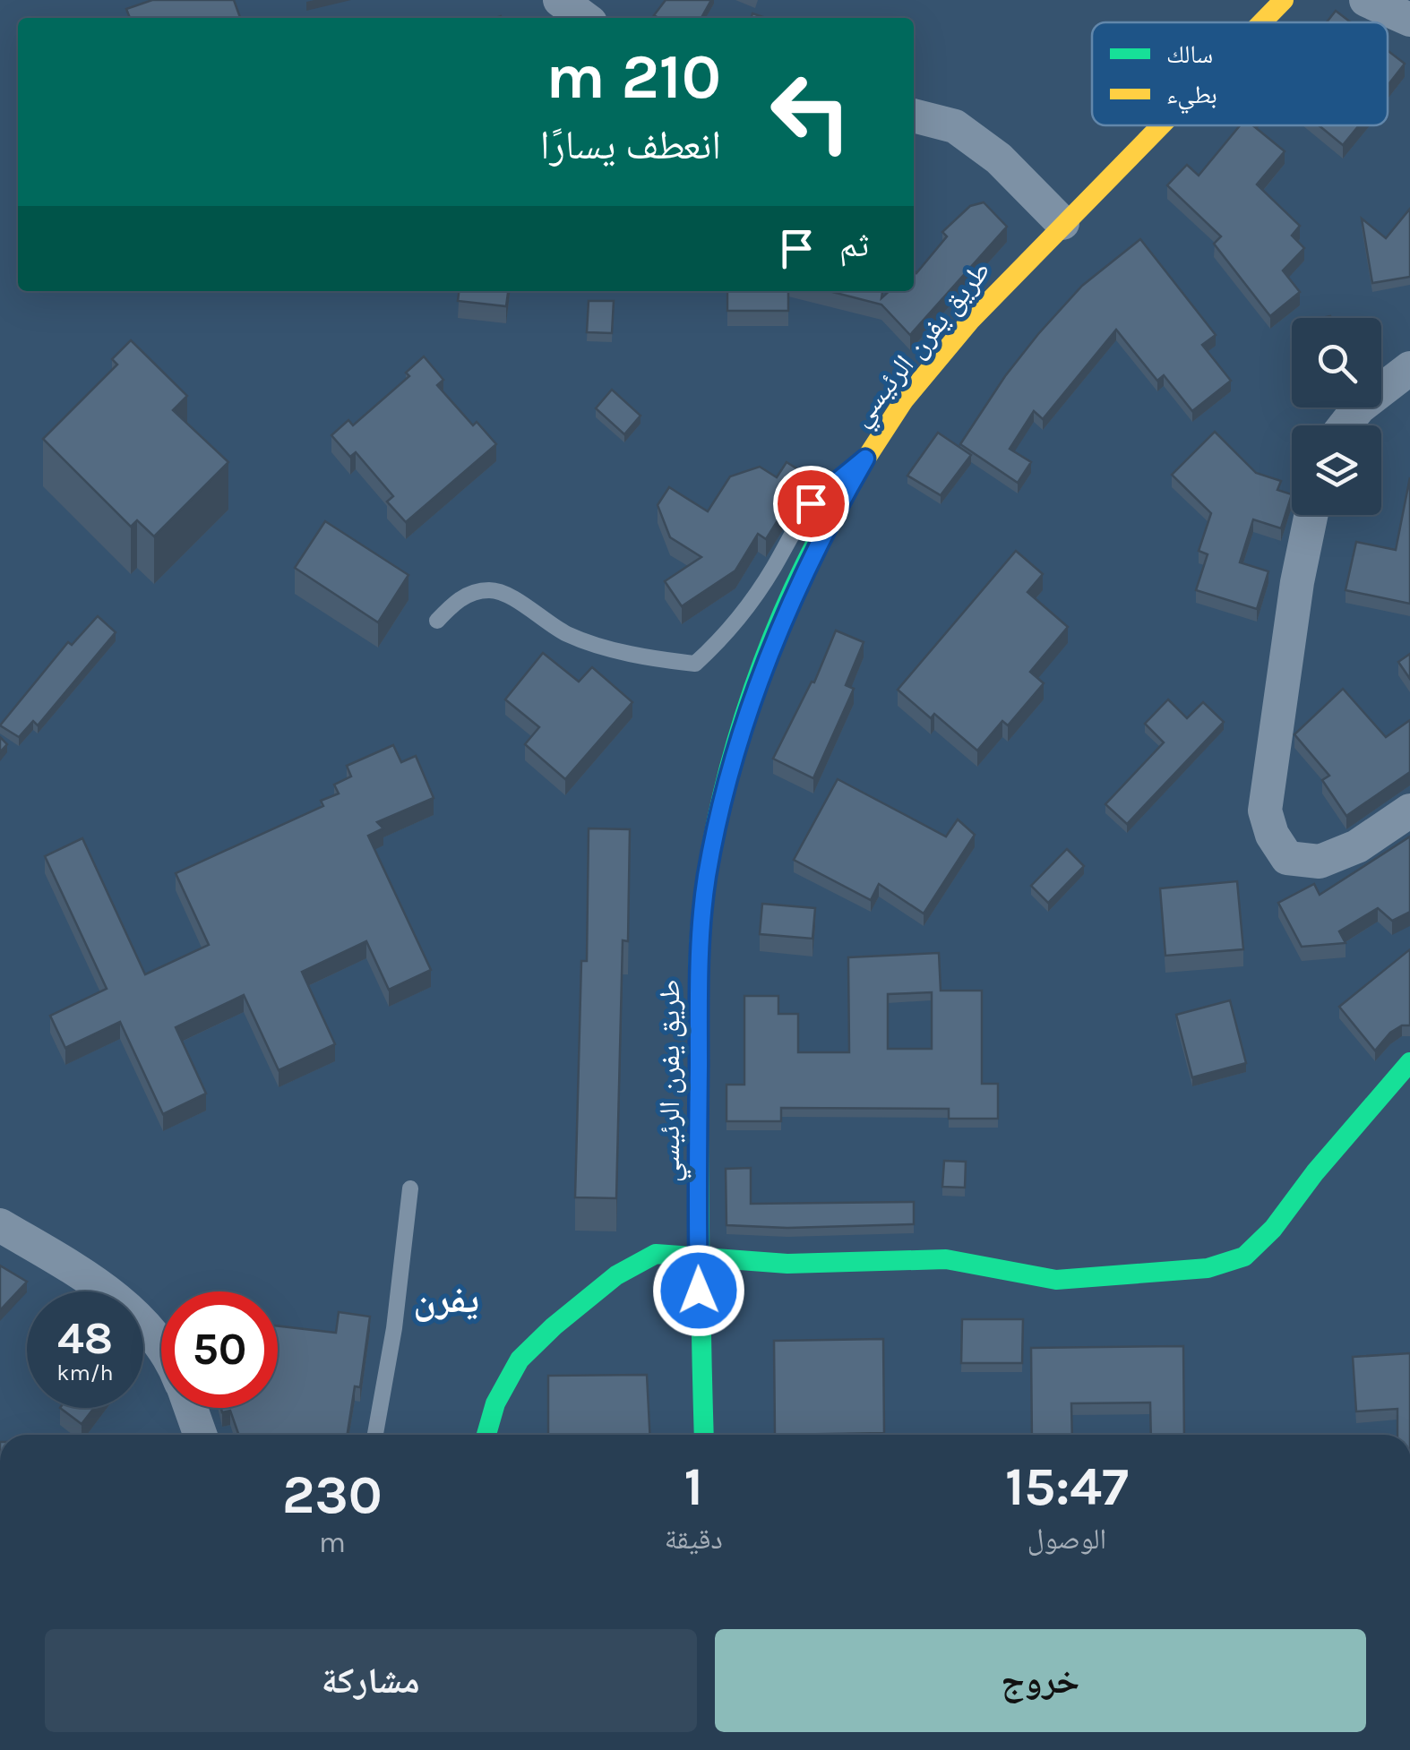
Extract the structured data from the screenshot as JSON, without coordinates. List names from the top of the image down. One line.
{"streets":{"main road":["طريق يفرن الرئيسي"]},"districts":["يفرن"],"legend":["سالك","بطيء"],"page":{"turn":["210 m","انعطف يسارًا"],"then":"ثم","speed":"48 km/h","limit":"50","eta":["15:47","الوصول","1","دقيقة","230","m"],"buttons":["خروج","مشاركة"]}}
